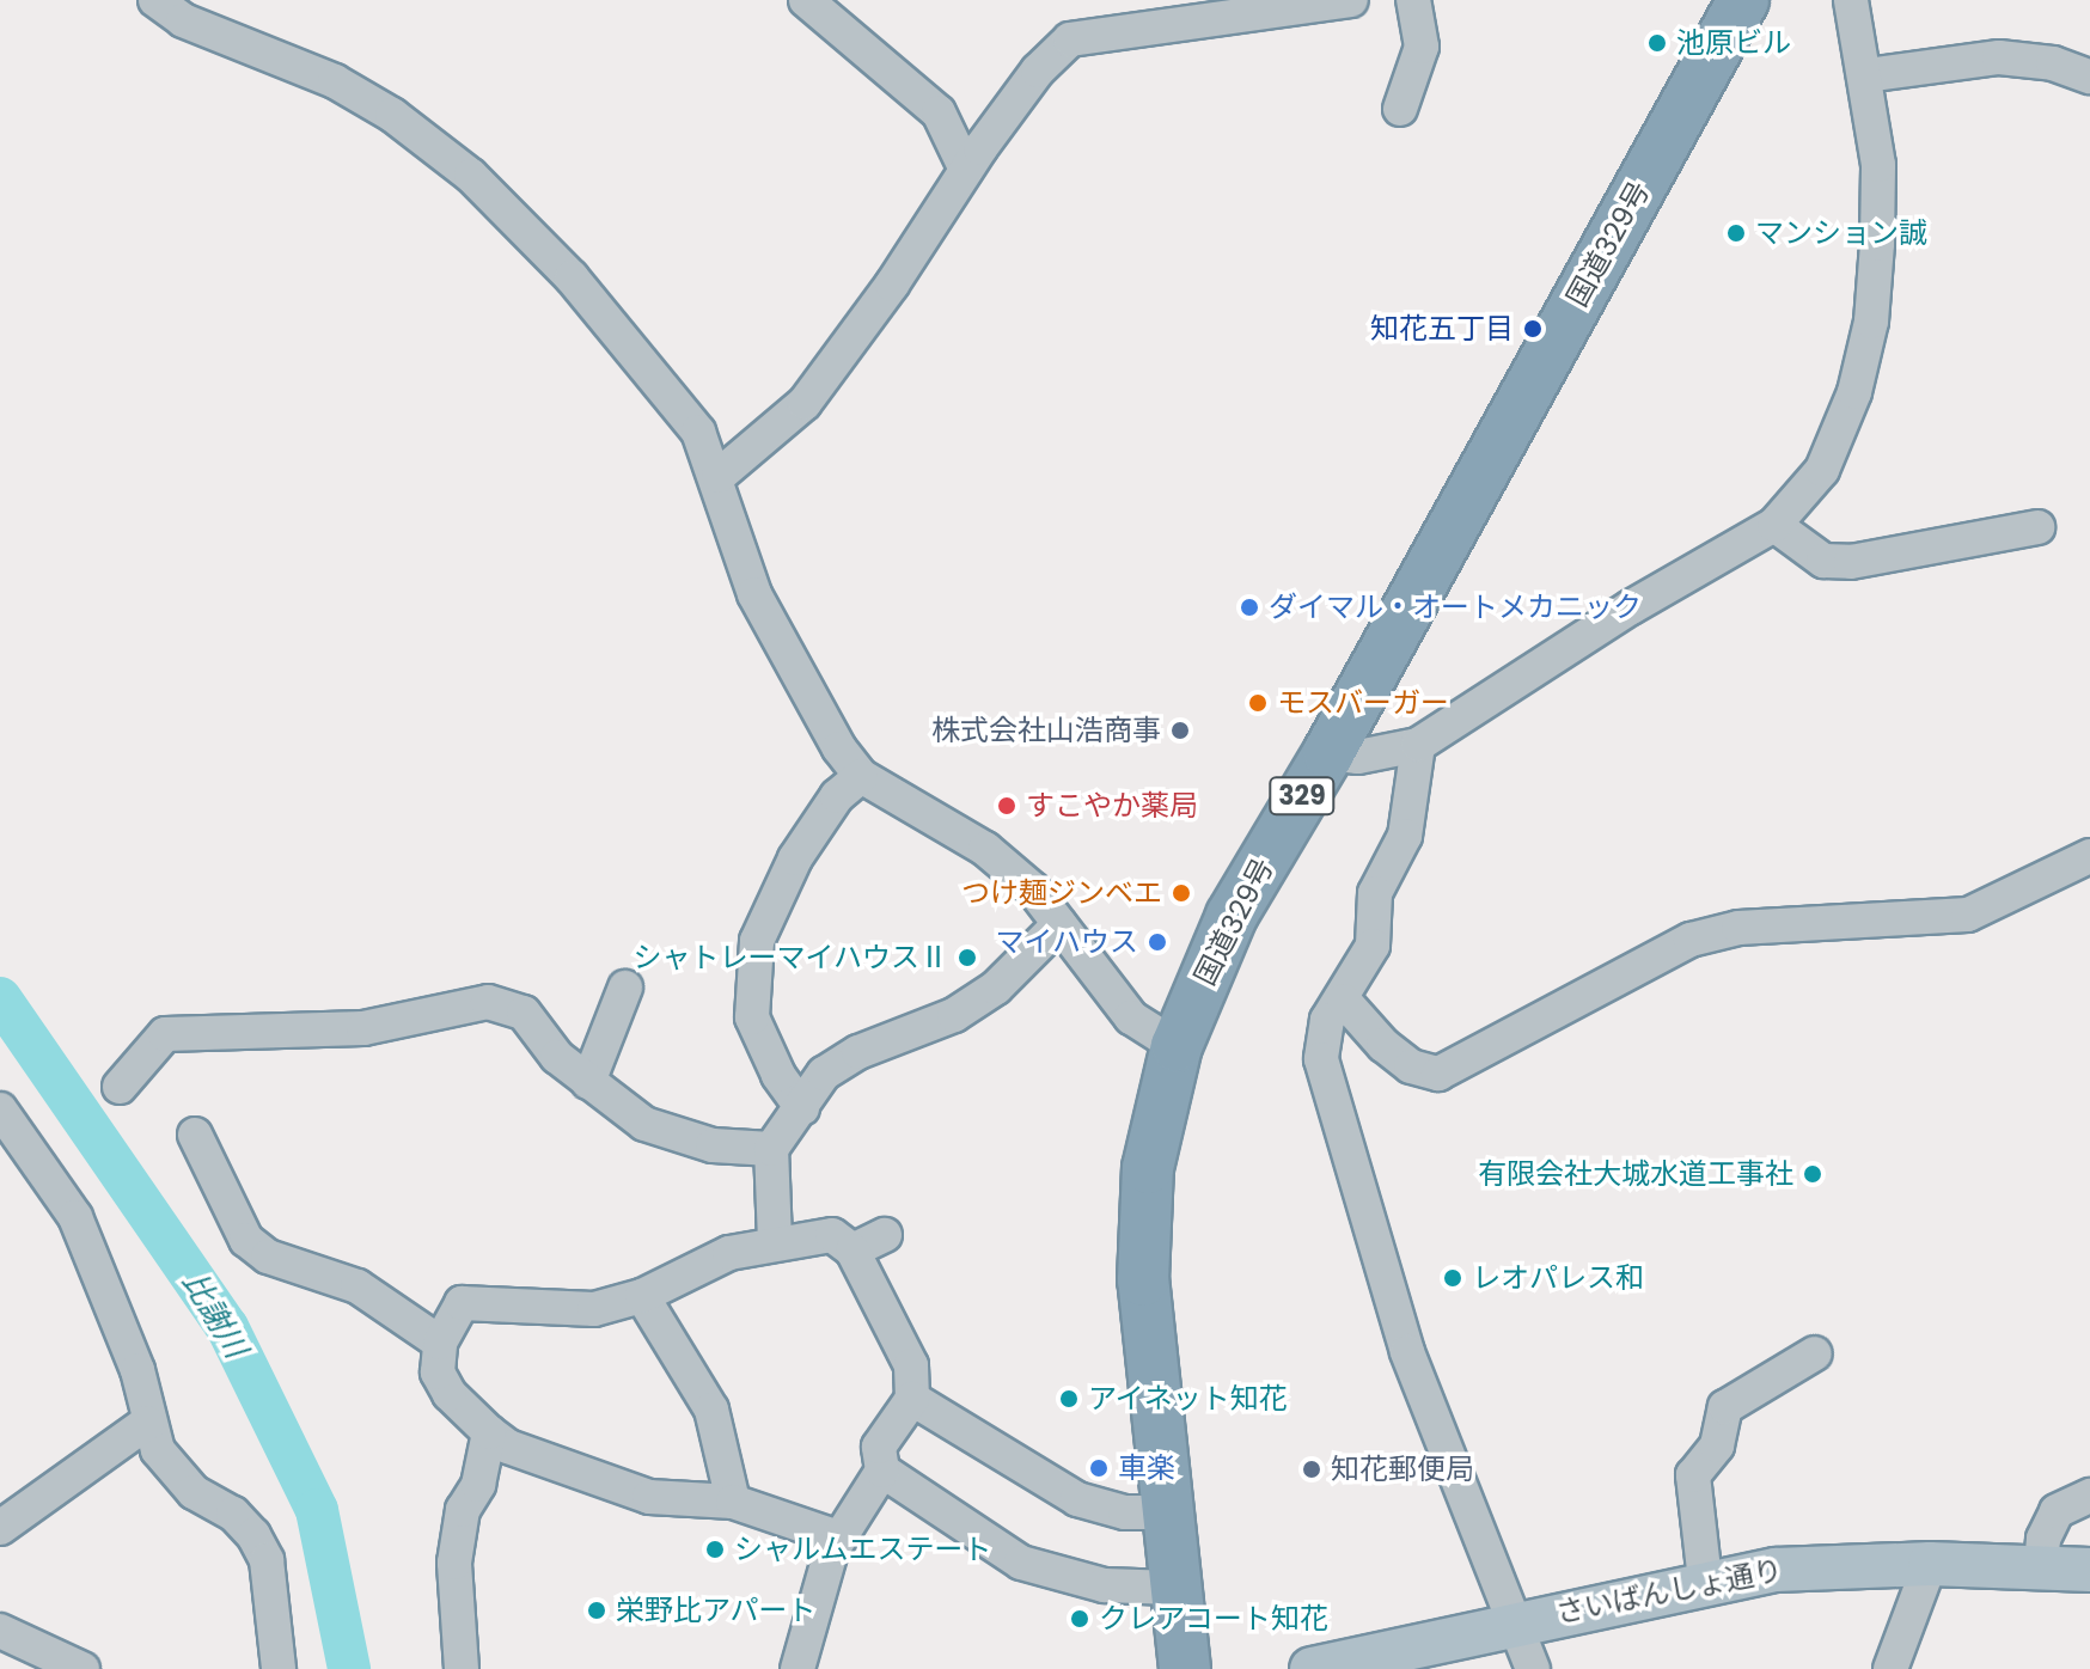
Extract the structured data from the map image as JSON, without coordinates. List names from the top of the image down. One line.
{"streets":{"highway":["国道329号","329"],"main road":["さいばんしょ通り"]},"water":["比謝川"],"places":["池原ビル","マンション誠","知花五丁目","ダイマル・オートメカニック","モスバーガー","株式会社山浩商事","すこやか薬局","つけ麺ジンベエ","マイハウス","シャトレーマイハウスⅡ","有限会社大城水道工事社","レオパレス和","アイネット知花","車楽","知花郵便局","シャルムエステート","栄野比アパート","クレアコート知花"]}
